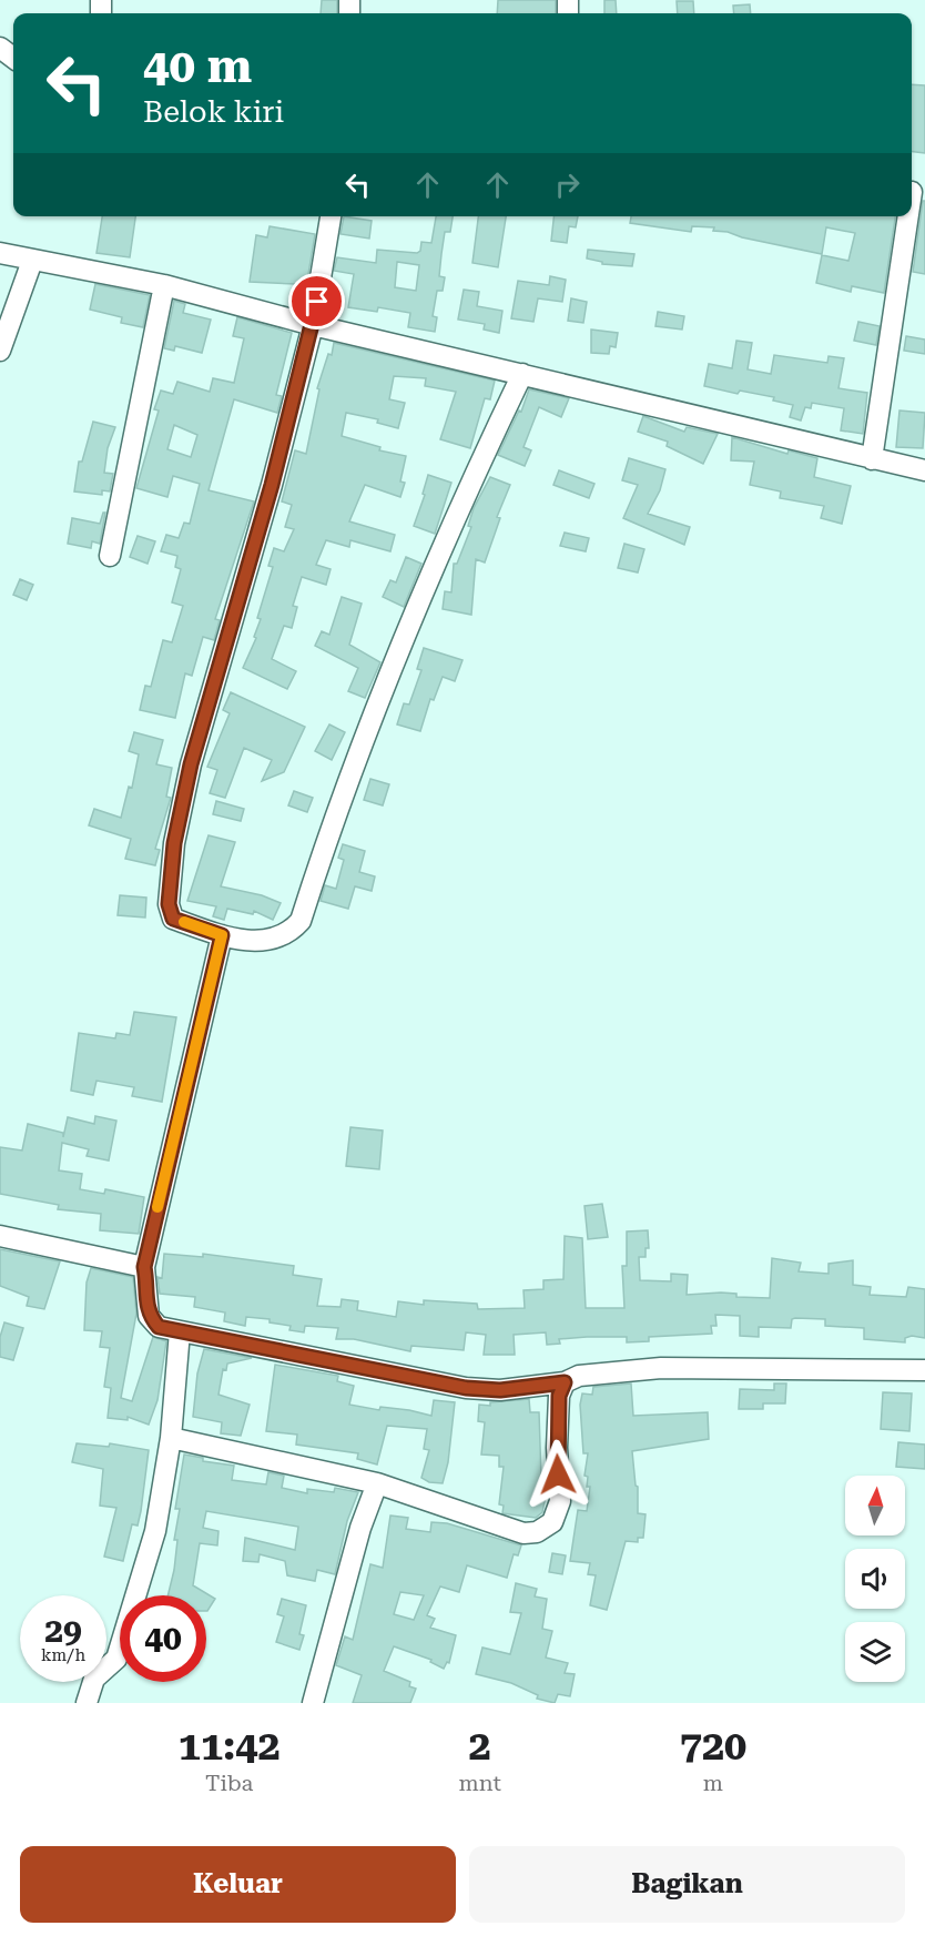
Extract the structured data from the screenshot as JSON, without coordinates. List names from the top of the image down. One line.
{"north":"top","page":{"turn":["40 m","Belok kiri"],"speed":"29 km/h","limit":"40","eta":["11:42","Tiba","2","mnt","720","m"],"buttons":["Keluar","Bagikan"]}}
